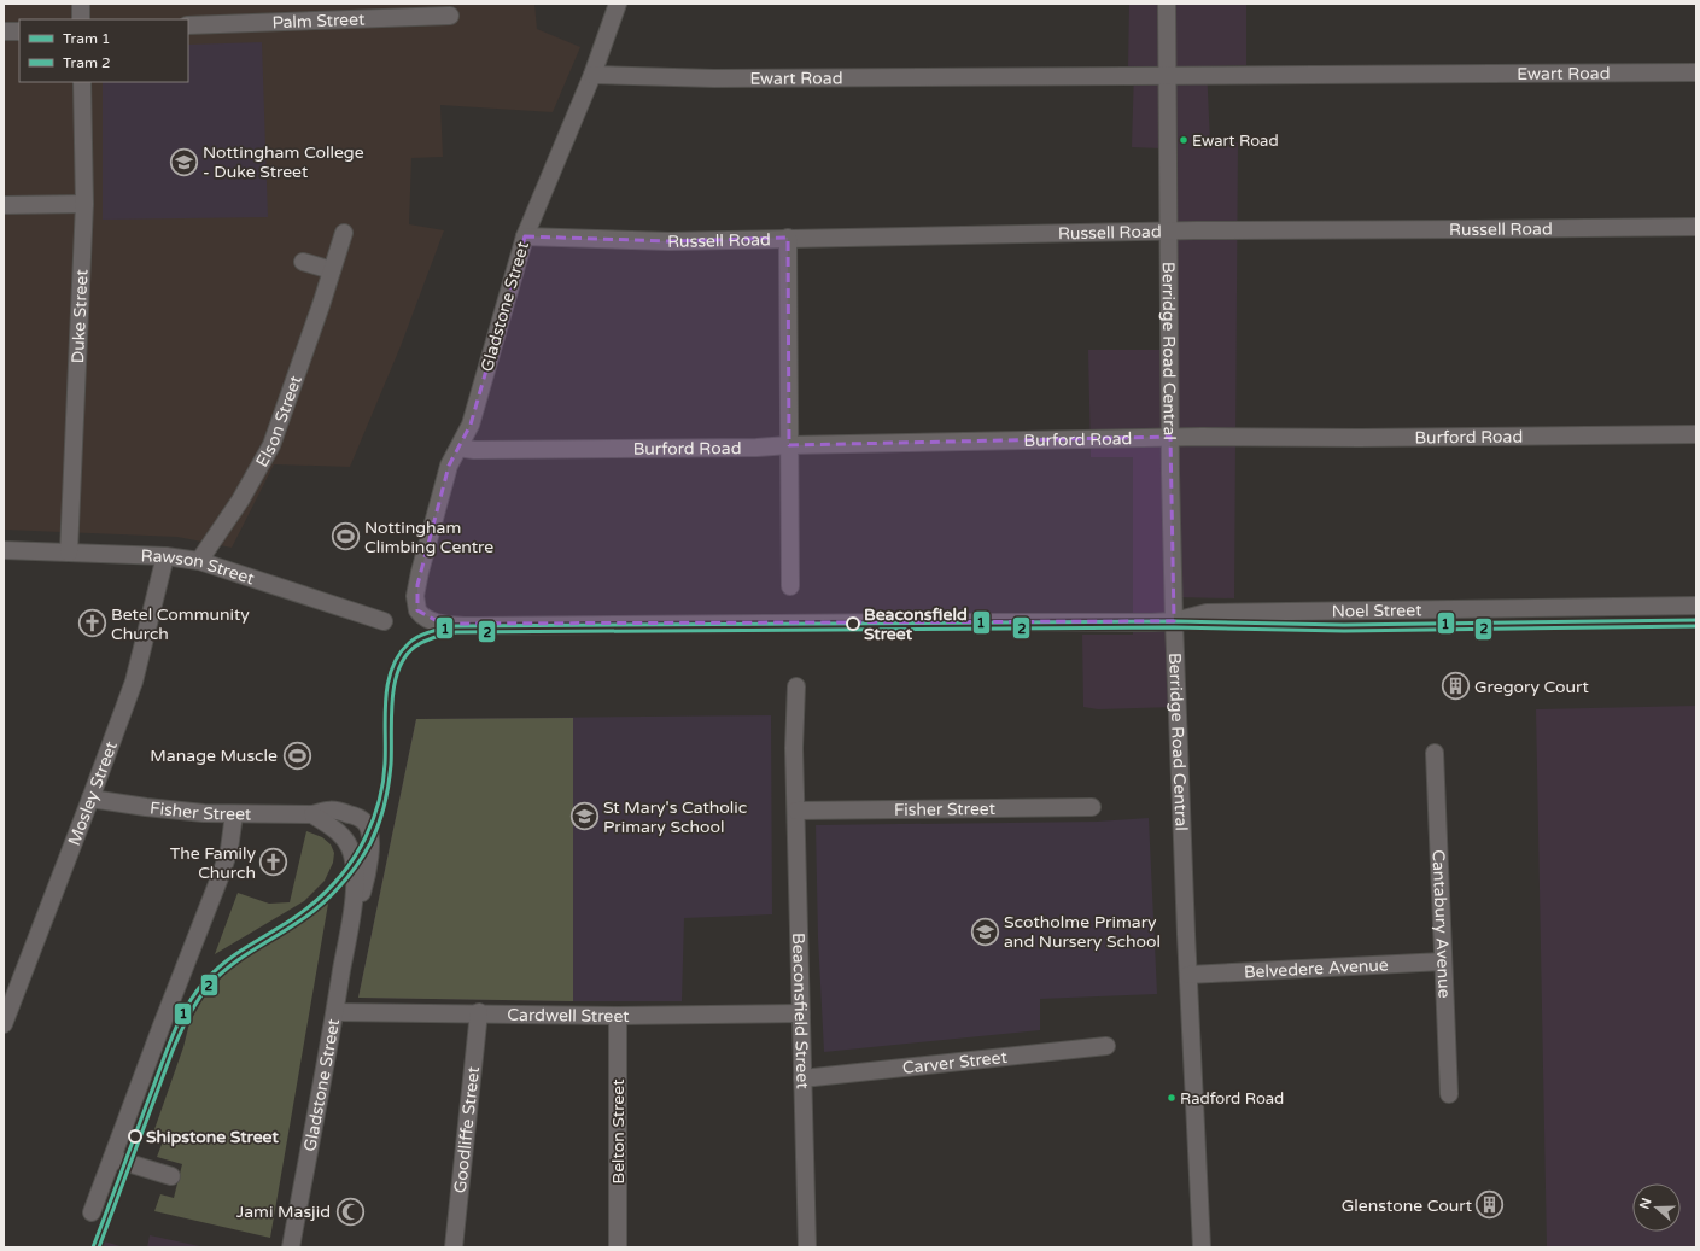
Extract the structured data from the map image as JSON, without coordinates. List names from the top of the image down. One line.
{"streets":{"street":["Palm Street","Ewart Road","Russell Road","Gladstone Street","Duke Street","Berridge Road Central","Elson Street","Burford Road","Rawson Street","Noel Street","Mosley Street","Fisher Street","Cantabury Avenue","Belvedere Avenue","Beaconsfield Street","Cardwell Street","Carver Street","Goodliffe Street","Belton Street"]},"crossings":[["Ewart Road","Gladstone Street"],["Ewart Road","Berridge Road Central"],["Russell Road","Gladstone Street"],["Russell Road","Berridge Road Central"],["Gladstone Street","Burford Road"],["Gladstone Street","Noel Street"],["Gladstone Street","Fisher Street"],["Gladstone Street","Cardwell Street"],["Duke Street","Rawson Street"],["Berridge Road Central","Burford Road"],["Berridge Road Central","Noel Street"],["Berridge Road Central","Belvedere Avenue"],["Elson Street","Rawson Street"],["Rawson Street","Mosley Street"],["Mosley Street","Fisher Street"],["Fisher Street","Beaconsfield Street"],["Cantabury Avenue","Belvedere Avenue"],["Beaconsfield Street","Cardwell Street"],["Beaconsfield Street","Carver Street"],["Cardwell Street","Goodliffe Street"],["Cardwell Street","Belton Street"]],"places":{"other":["Ewart Road","Beaconsfield Street","Radford Road","Shipstone Street"],"school or university":["Nottingham College - Duke Street","St Mary's Catholic Primary School","Scotholme Primary and Nursery School"],"sports":["Nottingham Climbing Centre","Manage Muscle"],"church":["Betel Community Church","The Family Church"],"building":["Gregory Court","Glenstone Court"],"mosque":["Jami Masjid"]},"lines":["tram line 1","tram line 2"],"legend":["Tram 1","Tram 2"],"north":"left"}
